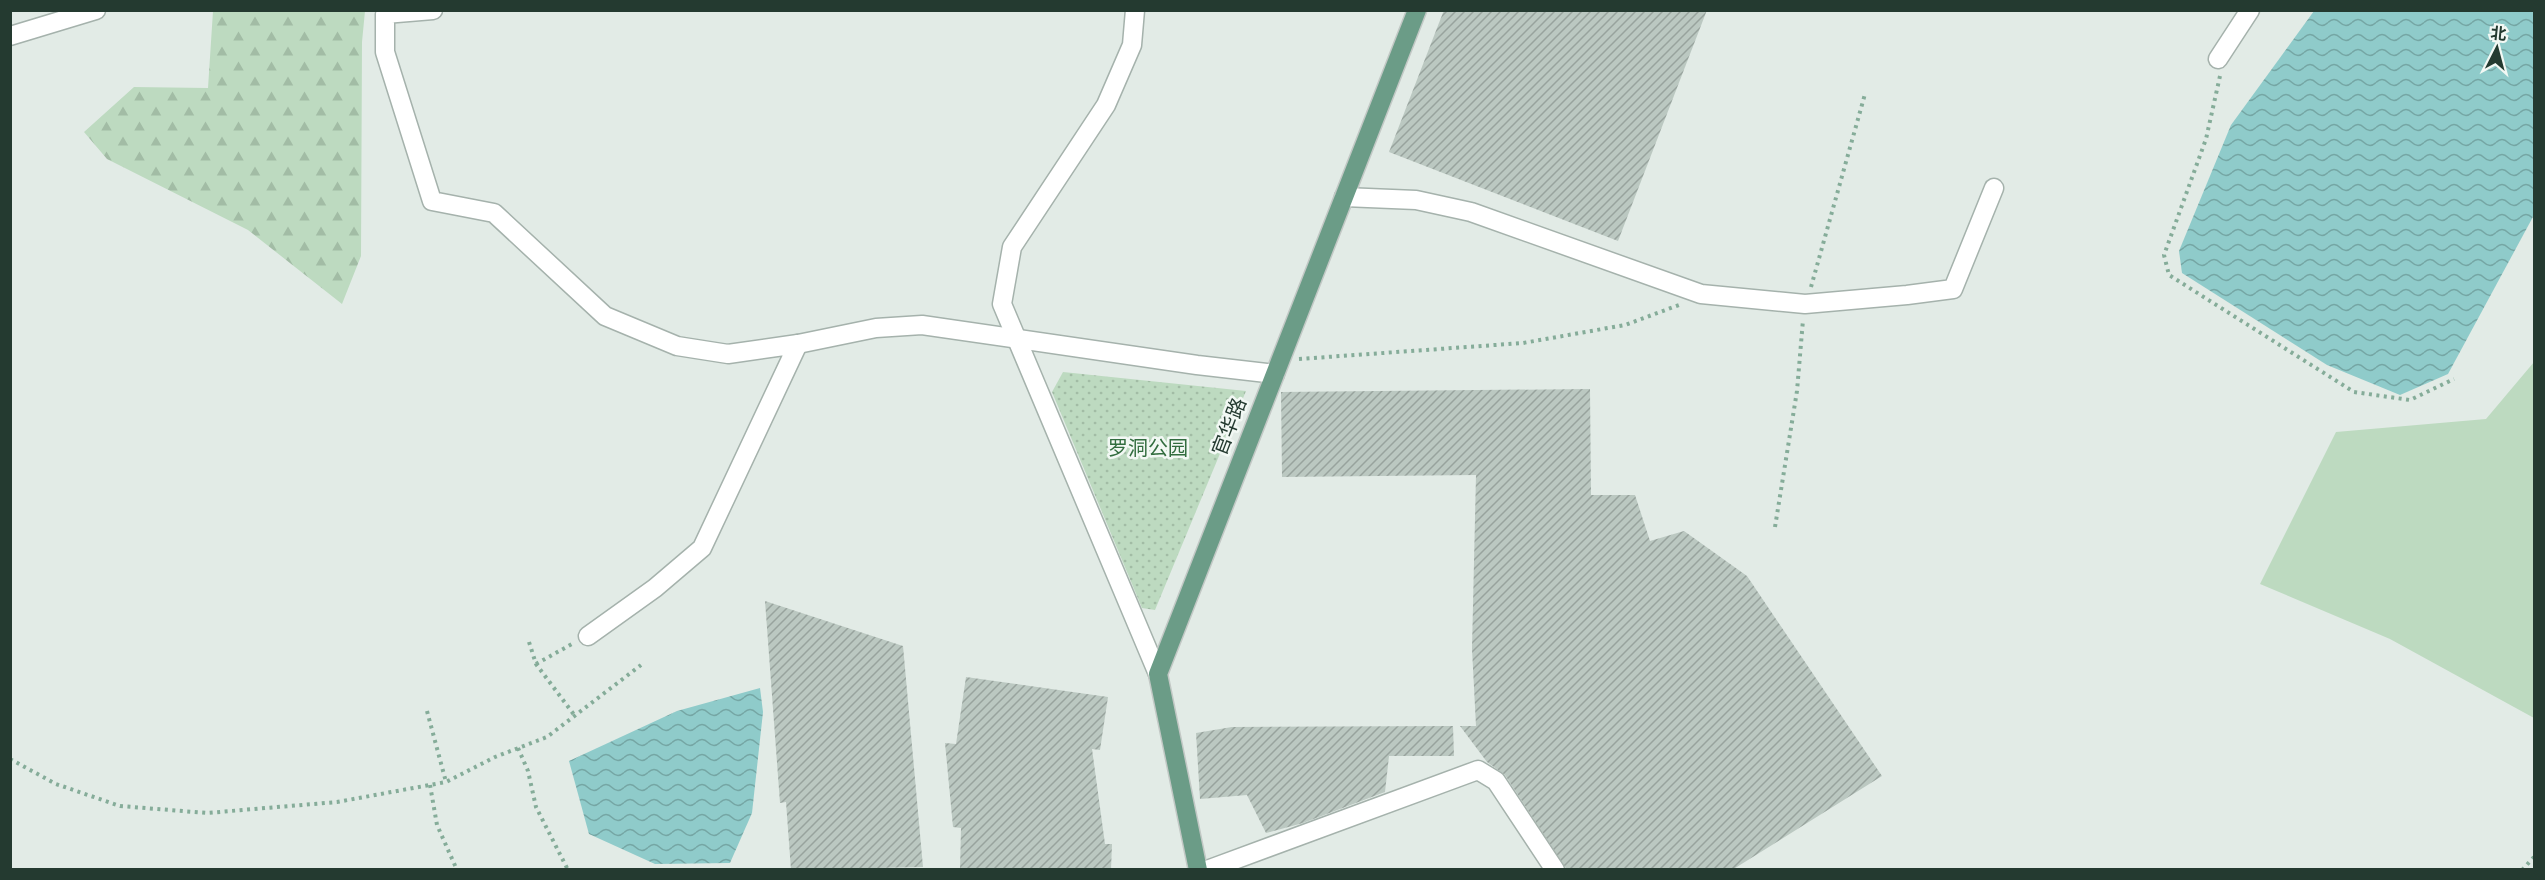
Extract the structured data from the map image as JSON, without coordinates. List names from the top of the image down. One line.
{"streets":{"main road":["官华路"]},"parks":["罗洞公园"],"north":"top"}
